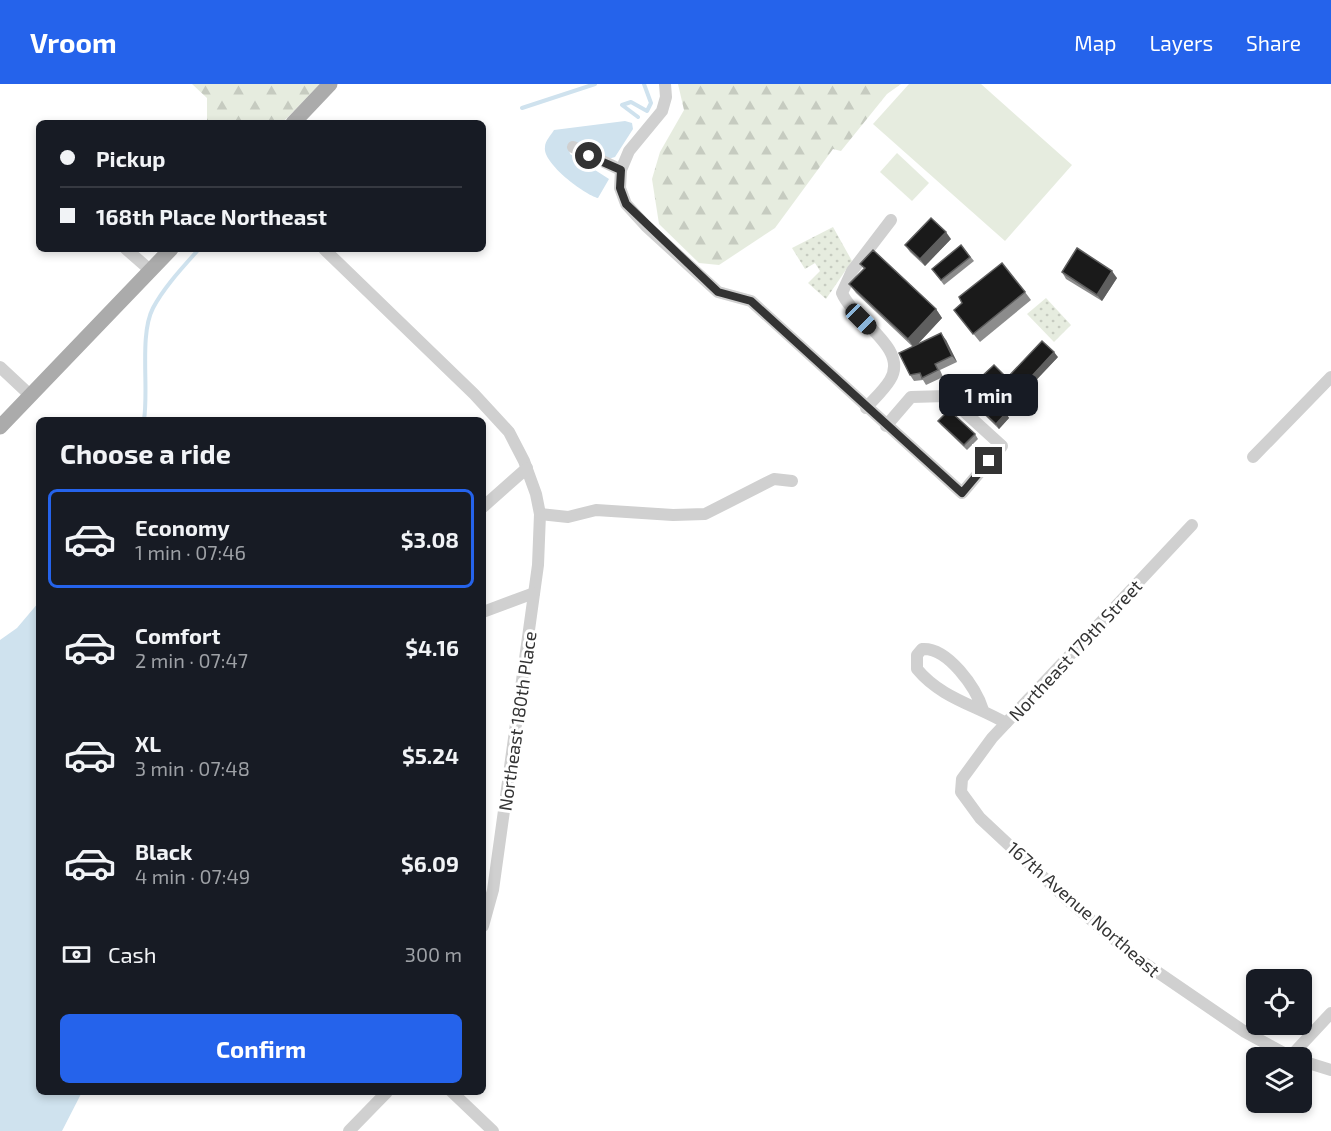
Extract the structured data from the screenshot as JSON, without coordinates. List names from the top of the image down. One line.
{"streets":{"street":["Northeast 179th Street","Northeast 180th Place","167th Avenue Northeast"]},"crossings":[["Northeast 179th Street","167th Avenue Northeast"]],"page":{"header":"Vroom","nav":["Map","Layers","Share"],"banner":["Pickup","168th Place Northeast"],"bubble":"1 min","heading":"Choose a ride","list":[{"name":"Economy","note":"1 min · 07:46","value":"$3.08"},{"name":"Comfort","note":"2 min · 07:47","value":"$4.16"},{"name":"XL","note":"3 min · 07:48","value":"$5.24"},{"name":"Black","note":"4 min · 07:49","value":"$6.09"}],"pay":["Cash","300 m"],"buttons":"Confirm"}}
